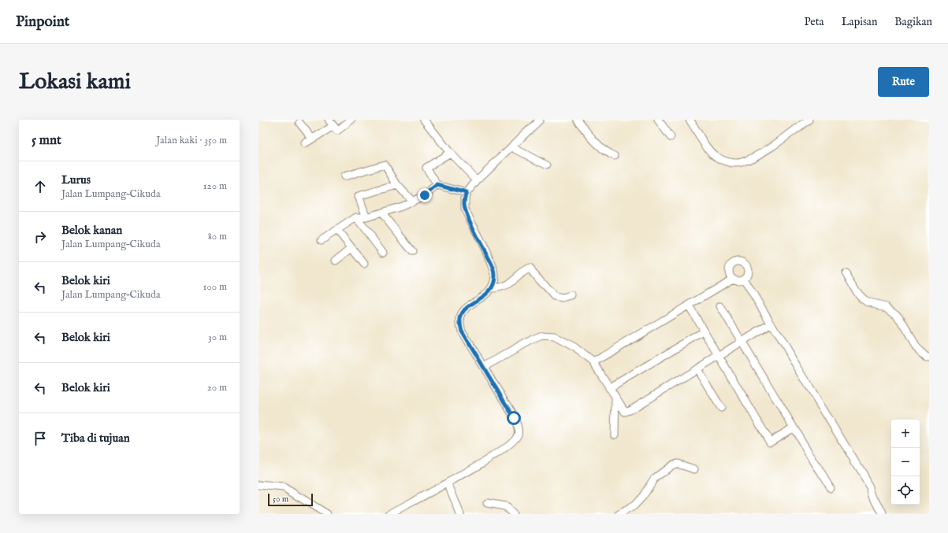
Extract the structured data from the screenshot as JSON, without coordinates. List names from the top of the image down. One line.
{"scale_bar":"50 m","page":{"header":"Pinpoint","nav":["Peta","Lapisan","Bagikan"],"buttons":"Rute","title":"Lokasi kami","heading":["5 mnt","Jalan kaki · 350 m"],"list":[["Lurus","Jalan Lumpang–Cikuda","120 m"],["Belok kanan","Jalan Lumpang–Cikuda","80 m"],["Belok kiri","Jalan Lumpang–Cikuda","100 m"],["Belok kiri","30 m"],["Belok kiri","20 m"],"Tiba di tujuan"],"map_buttons":["+","−"],"scale":"50 m"}}
